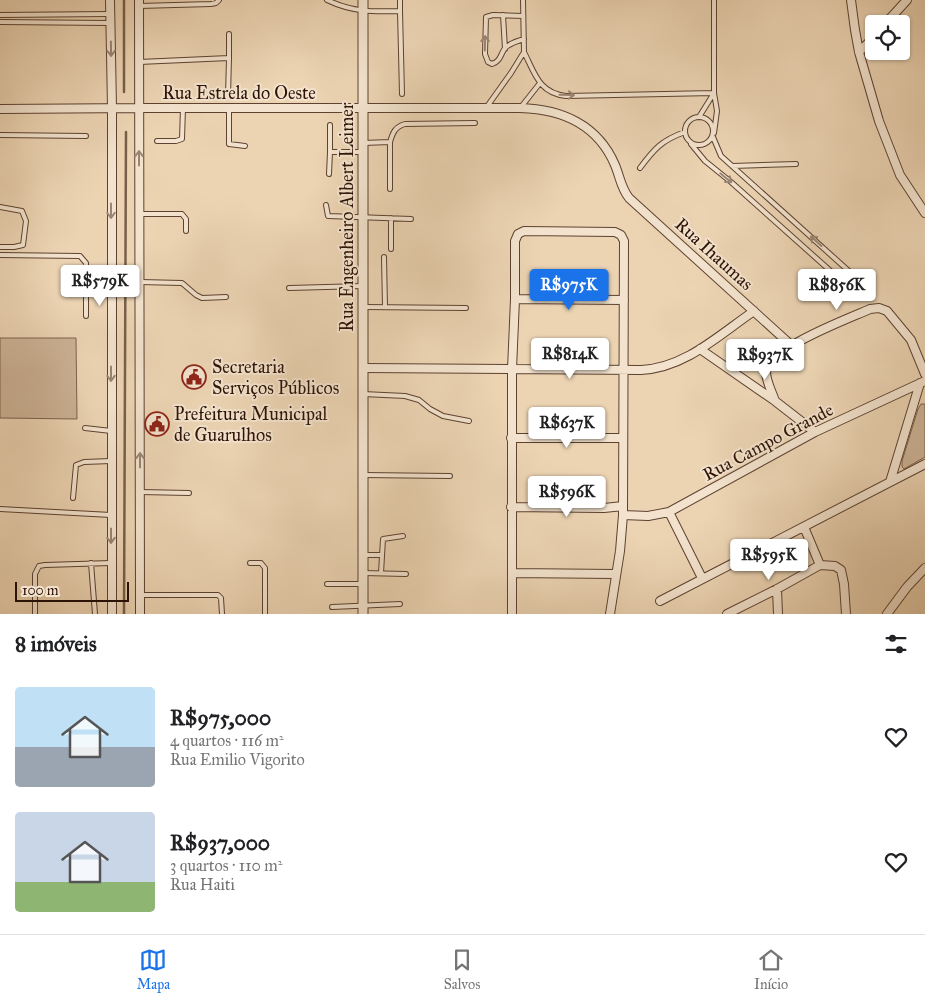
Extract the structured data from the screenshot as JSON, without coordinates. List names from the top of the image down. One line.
{"streets":{"street":["Rua Estrela do Oeste","Rua Engenheiro Albert Leimer","Rua Ihaumas","Rua Campo Grande"]},"crossings":[["Rua Estrela do Oeste","Rua Engenheiro Albert Leimer"],["Rua Estrela do Oeste","Rua Ihaumas"]],"places":{"public building":["Secretaria Serviços Públicos","Prefeitura Municipal de Guarulhos"]},"scale_bar":"100 m","page":{"price":["R$579K","R$975K","R$856K","R$814K","R$937K","R$637K","R$596K","R$595K"],"scale":"100 m","heading":"8 imóveis","list":[{"name":"R$975,000","note":"4 quartos · 116 m² · Rua Emilio Vigorito"},{"name":"R$937,000","note":"3 quartos · 110 m² · Rua Haiti"}],"tabs":["Mapa","Salvos","Início"]}}
